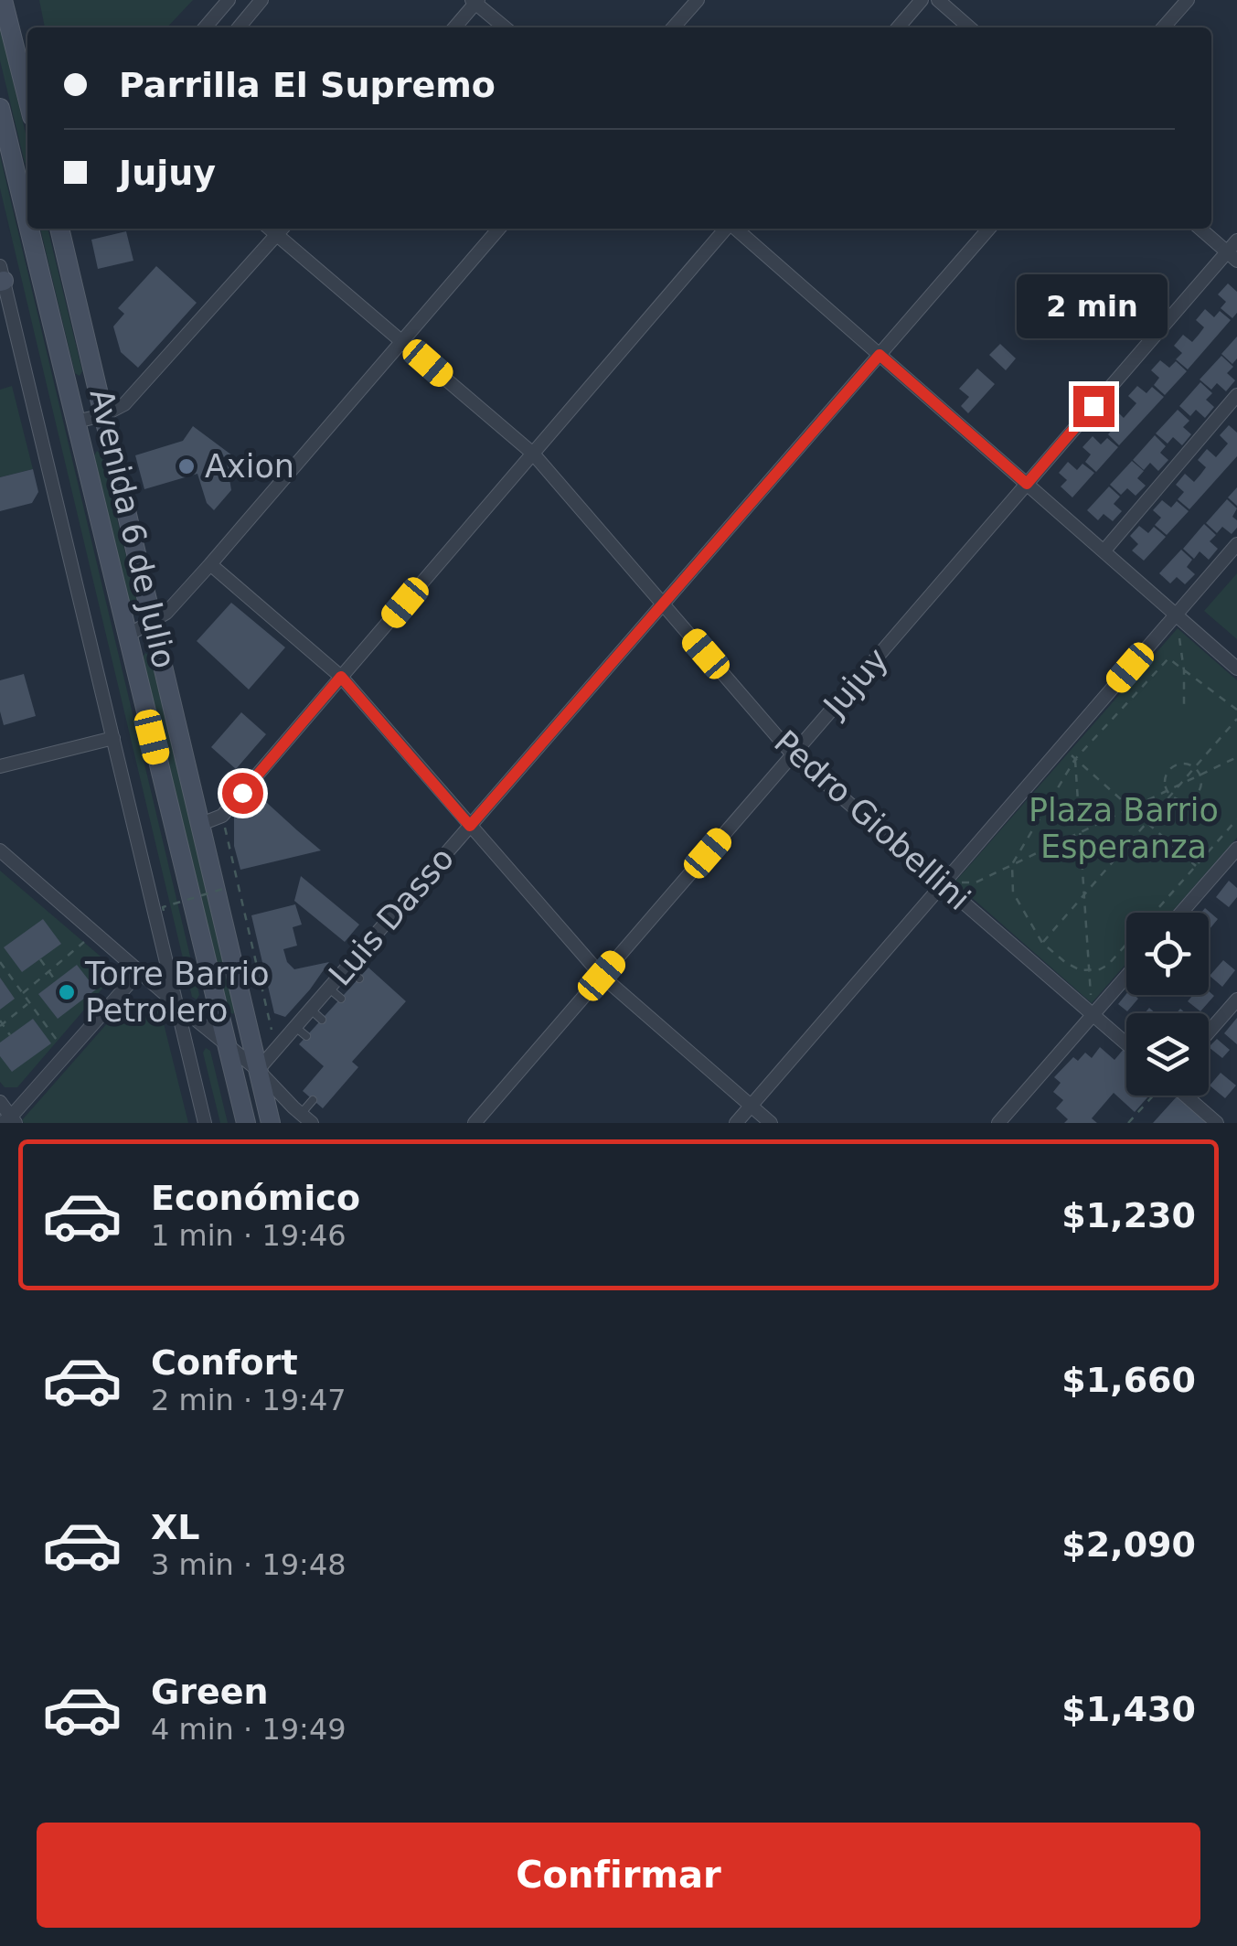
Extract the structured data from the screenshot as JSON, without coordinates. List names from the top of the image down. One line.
{"streets":{"main road":["Avenida 6 de Julio"],"street":["Jujuy","Pedro Giobellini","Luis Dasso"]},"crossings":[["Avenida 6 de Julio","Luis Dasso"],["Jujuy","Pedro Giobellini"],["Pedro Giobellini","Luis Dasso"]],"parks":["Plaza Barrio Esperanza"],"places":["Axion","Torre Barrio Petrolero"],"page":{"banner":["Parrilla El Supremo","Jujuy"],"bubble":"2 min","list":[{"name":"Económico","note":"1 min · 19:46","value":"$1,230"},{"name":"Confort","note":"2 min · 19:47","value":"$1,660"},{"name":"XL","note":"3 min · 19:48","value":"$2,090"},{"name":"Green","note":"4 min · 19:49","value":"$1,430"}],"buttons":"Confirmar"}}
